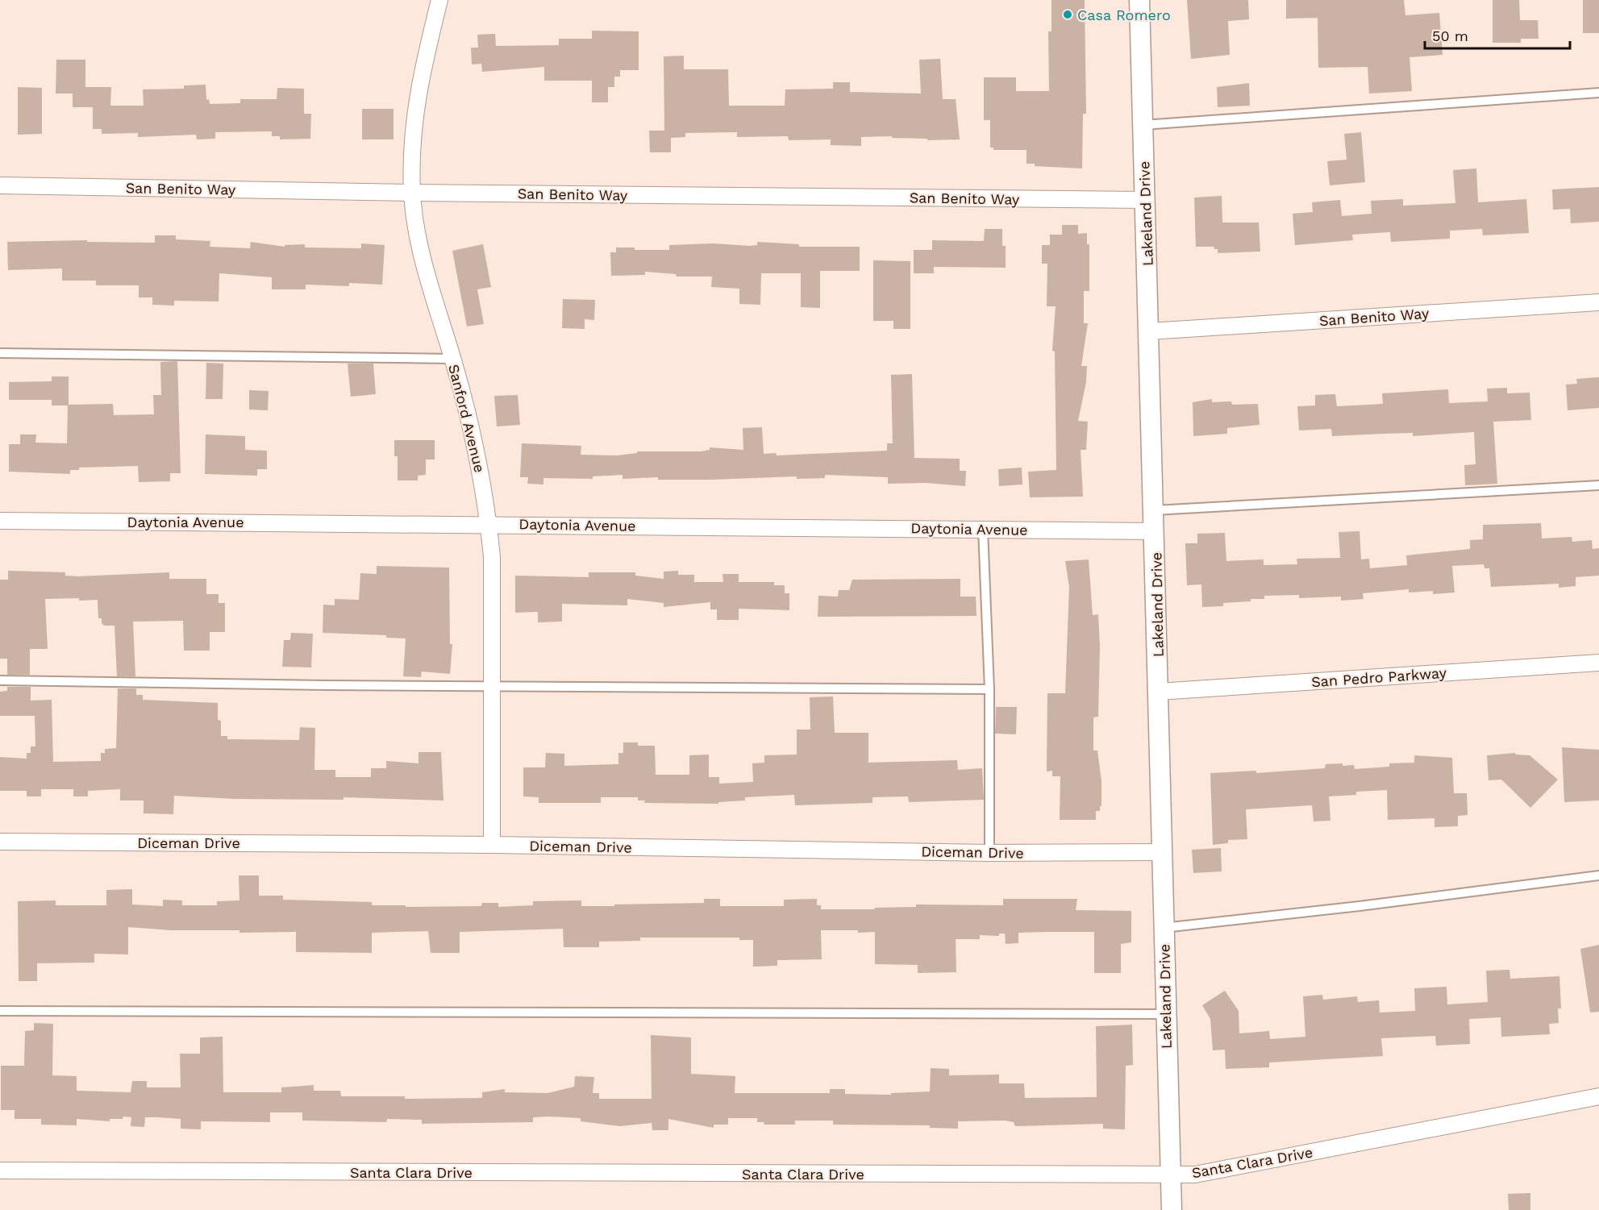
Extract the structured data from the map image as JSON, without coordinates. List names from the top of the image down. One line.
{"streets":{"street":["San Benito Way","Lakeland Drive","Sanford Avenue","Daytonia Avenue","San Pedro Parkway","Diceman Drive","Santa Clara Drive"]},"crossings":[["San Benito Way","Lakeland Drive"],["San Benito Way","Sanford Avenue"],["Lakeland Drive","Daytonia Avenue"],["Lakeland Drive","San Pedro Parkway"],["Lakeland Drive","Diceman Drive"],["Lakeland Drive","Santa Clara Drive"],["Sanford Avenue","Daytonia Avenue"],["Sanford Avenue","Diceman Drive"]],"places":["Casa Romero"],"scale_bar":"50 m"}
